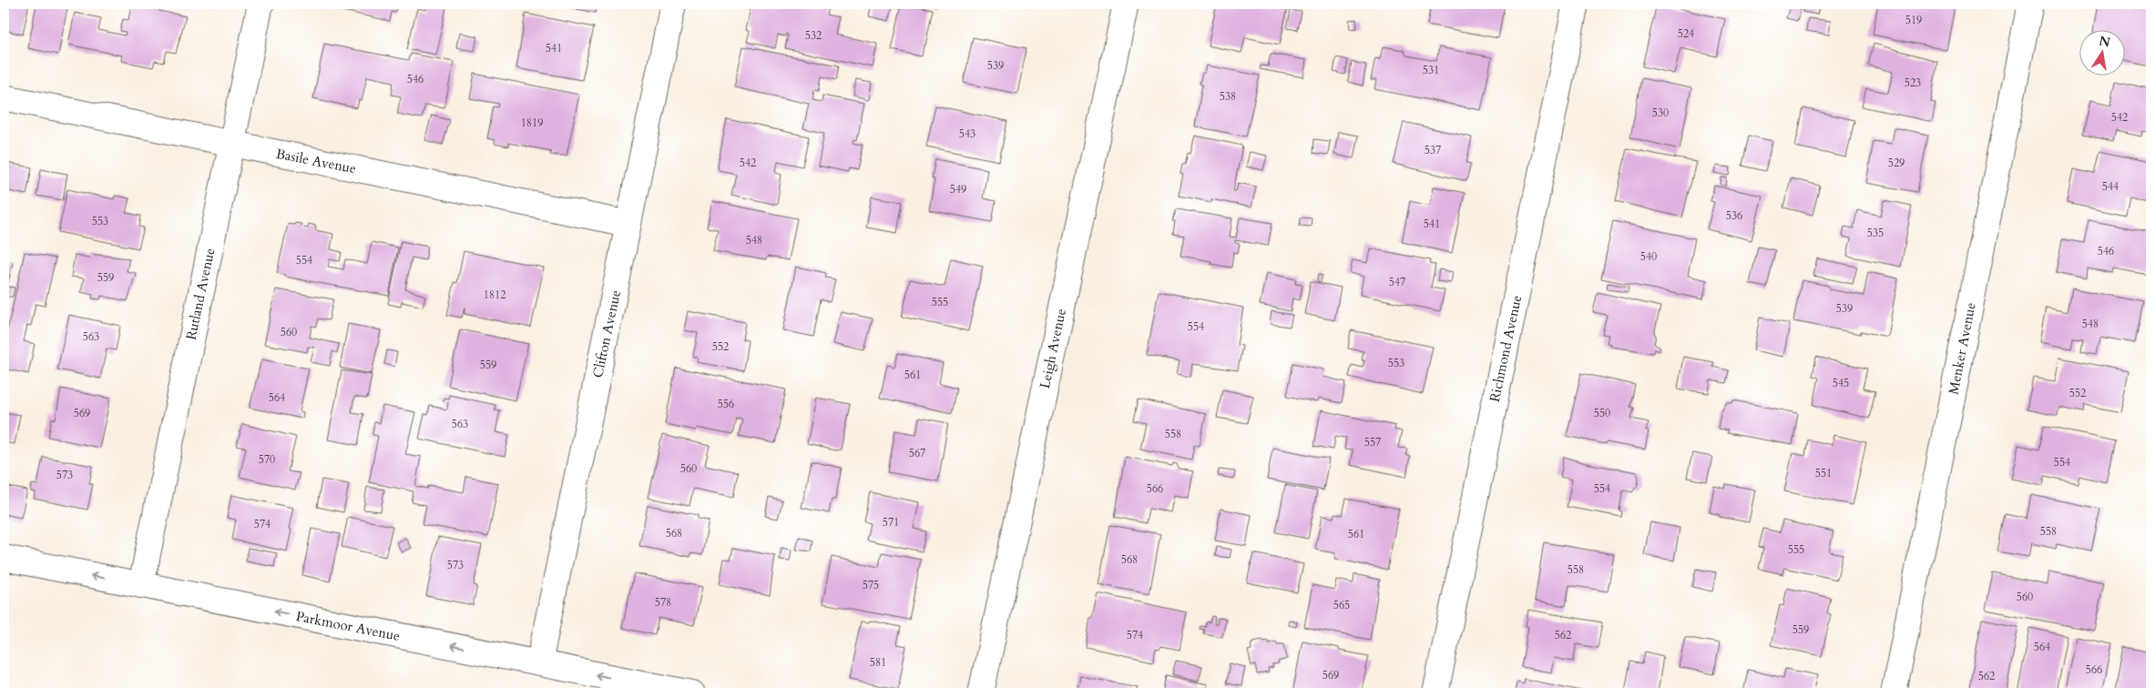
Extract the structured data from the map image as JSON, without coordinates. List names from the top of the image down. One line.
{"streets":{"street":["Basile Avenue","Rutland Avenue","Clifton Avenue","Leigh Avenue","Richmond Avenue","Menker Avenue","Parkmoor Avenue"]},"crossings":[["Basile Avenue","Rutland Avenue"],["Basile Avenue","Clifton Avenue"],["Rutland Avenue","Parkmoor Avenue"],["Clifton Avenue","Parkmoor Avenue"]],"one_way":["Parkmoor Avenue"],"house_numbers":["519","524","532","541","539","531","546","523","538","530","542","1819","543","537","542","529","544","549","536","553","541","535","548","546","540","554","559","547","1812","555","539","548","554","560","563","552","553","559","561","545","552","564","556","569","550","563","558","557","567","570","554","560","551","573","566","554","571","574","558","568","561","555","568","573","558","575","560","578","565","559","574","562","564","581","566","569","562"],"north":"top"}
